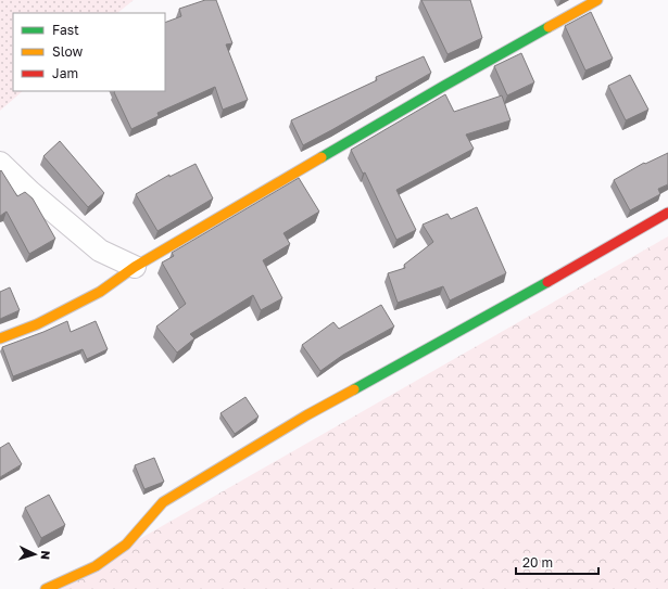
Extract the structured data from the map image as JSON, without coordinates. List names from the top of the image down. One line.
{"legend":["Fast","Slow","Jam"],"scale_bar":"20 m","north":"right"}
